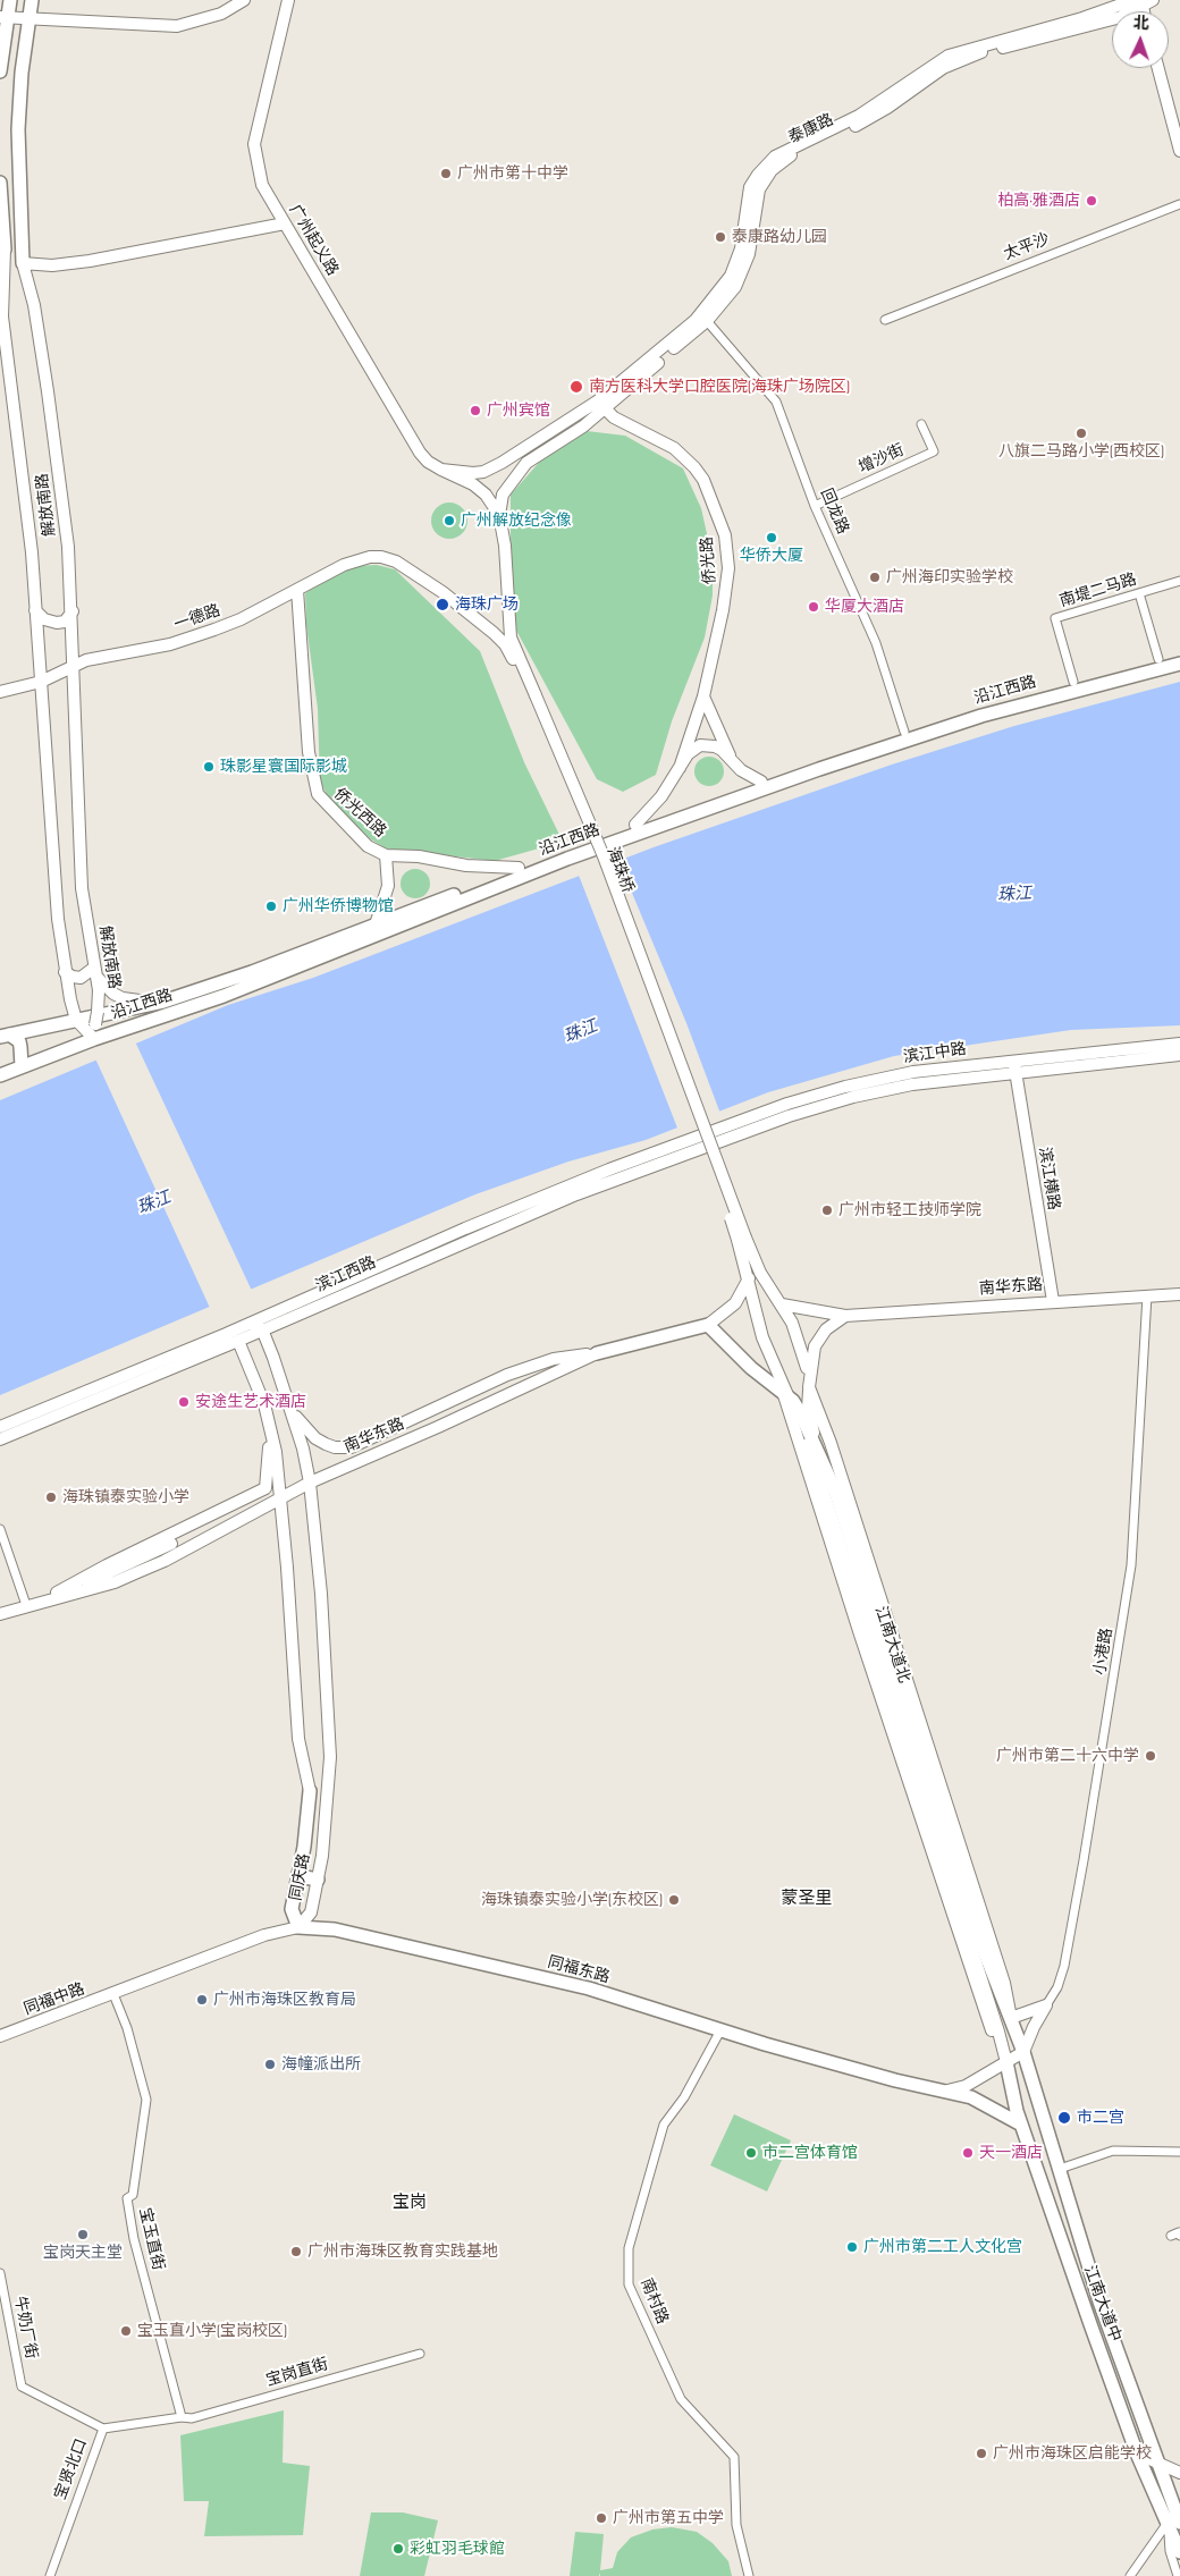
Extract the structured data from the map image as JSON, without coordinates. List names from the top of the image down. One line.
{"streets":{"main road":["泰康路","广州起义路","解放南路","侨光路","一德路","沿江西路","侨光西路","海珠桥","滨江中路","滨江横路","滨江西路","南华东路","江南大道北","同庆路","同福东路","同福中路","江南大道中"],"street":["太平沙","增沙街","回龙路","南堤二马路","小港路","宝玉直街","南村路","牛奶厂街","宝岗直街","宝贤北口"]},"crossings":[["泰康路","广州起义路"],["泰康路","回龙路"],["泰康路","侨光路"],["泰康路","海珠桥"],["广州起义路","海珠桥"],["增沙街","回龙路"],["解放南路","一德路"],["解放南路","沿江西路"],["回龙路","沿江西路"],["南堤二马路","沿江西路"],["一德路","侨光西路"],["一德路","海珠桥"],["沿江西路","侨光西路"],["海珠桥","江南大道北"],["滨江中路","滨江横路"],["滨江中路","滨江西路"],["滨江横路","南华东路"],["滨江西路","同庆路"],["南华东路","江南大道北"],["南华东路","小港路"],["南华东路","同庆路"],["江南大道北","江南大道中"],["同庆路","同福东路"],["同福东路","同福中路"],["同福东路","宝玉直街"],["同福东路","南村路"],["同福东路","江南大道中"],["同福中路","宝玉直街"],["宝玉直街","宝岗直街"],["牛奶厂街","宝贤北口"]],"districts":["蒙圣里","宝岗"],"water":["珠江"],"places":["广州市第十中学","柏高·雅酒店","泰康路幼儿园","南方医科大学口腔医院(海珠广场院区)","广州宾馆","八旗二马路小学(西校区)","广州解放纪念像","华侨大厦","广州海印实验学校","海珠广场","华厦大酒店","珠影星寰国际影城","广州华侨博物馆","广州市轻工技师学院","安途生艺术酒店","海珠镇泰实验小学","广州市第二十六中学","海珠镇泰实验小学(东校区)","广州市海珠区教育局","海幢派出所","市二宫","市二宫体育馆","天一酒店","宝岗天主堂","广州市第二工人文化宫","广州市海珠区教育实践基地","宝玉直小学(宝岗校区)","广州市海珠区启能学校","广州市第五中学","彩虹羽毛球館"],"north":"top"}
